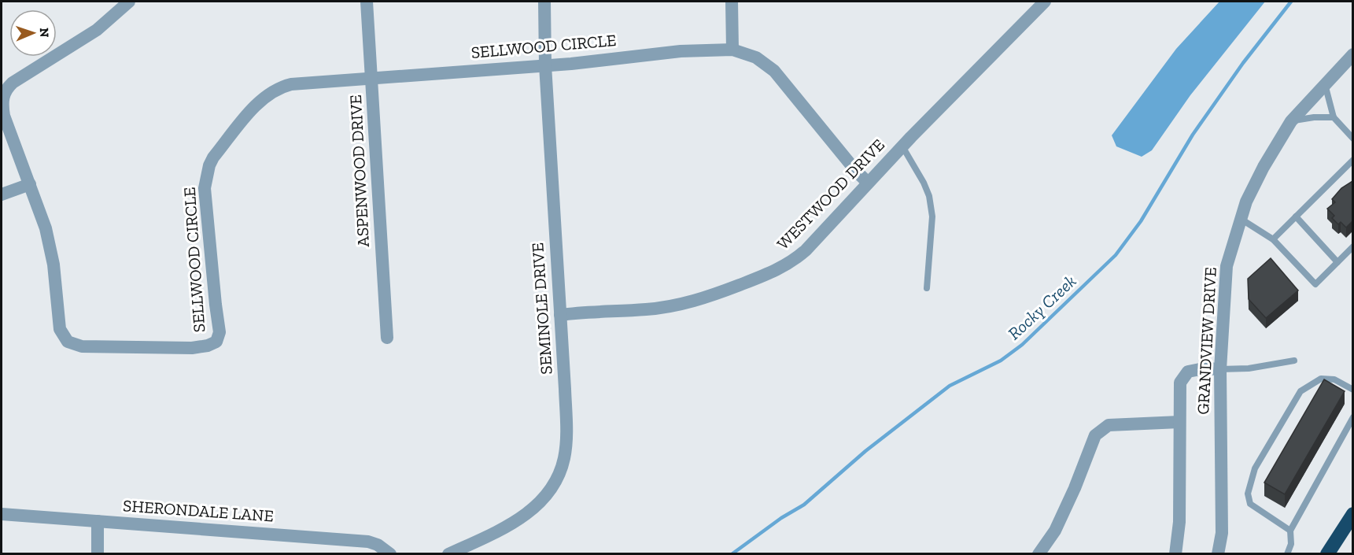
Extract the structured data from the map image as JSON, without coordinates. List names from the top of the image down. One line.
{"streets":{"street":["SELLWOOD CIRCLE","ASPENWOOD DRIVE","WESTWOOD DRIVE","SEMINOLE DRIVE","GRANDVIEW DRIVE","SHERONDALE LANE"]},"crossings":[["SELLWOOD CIRCLE","ASPENWOOD DRIVE"],["SELLWOOD CIRCLE","WESTWOOD DRIVE"],["SELLWOOD CIRCLE","SEMINOLE DRIVE"],["WESTWOOD DRIVE","SEMINOLE DRIVE"]],"water":["Rocky Creek"],"north":"right"}
